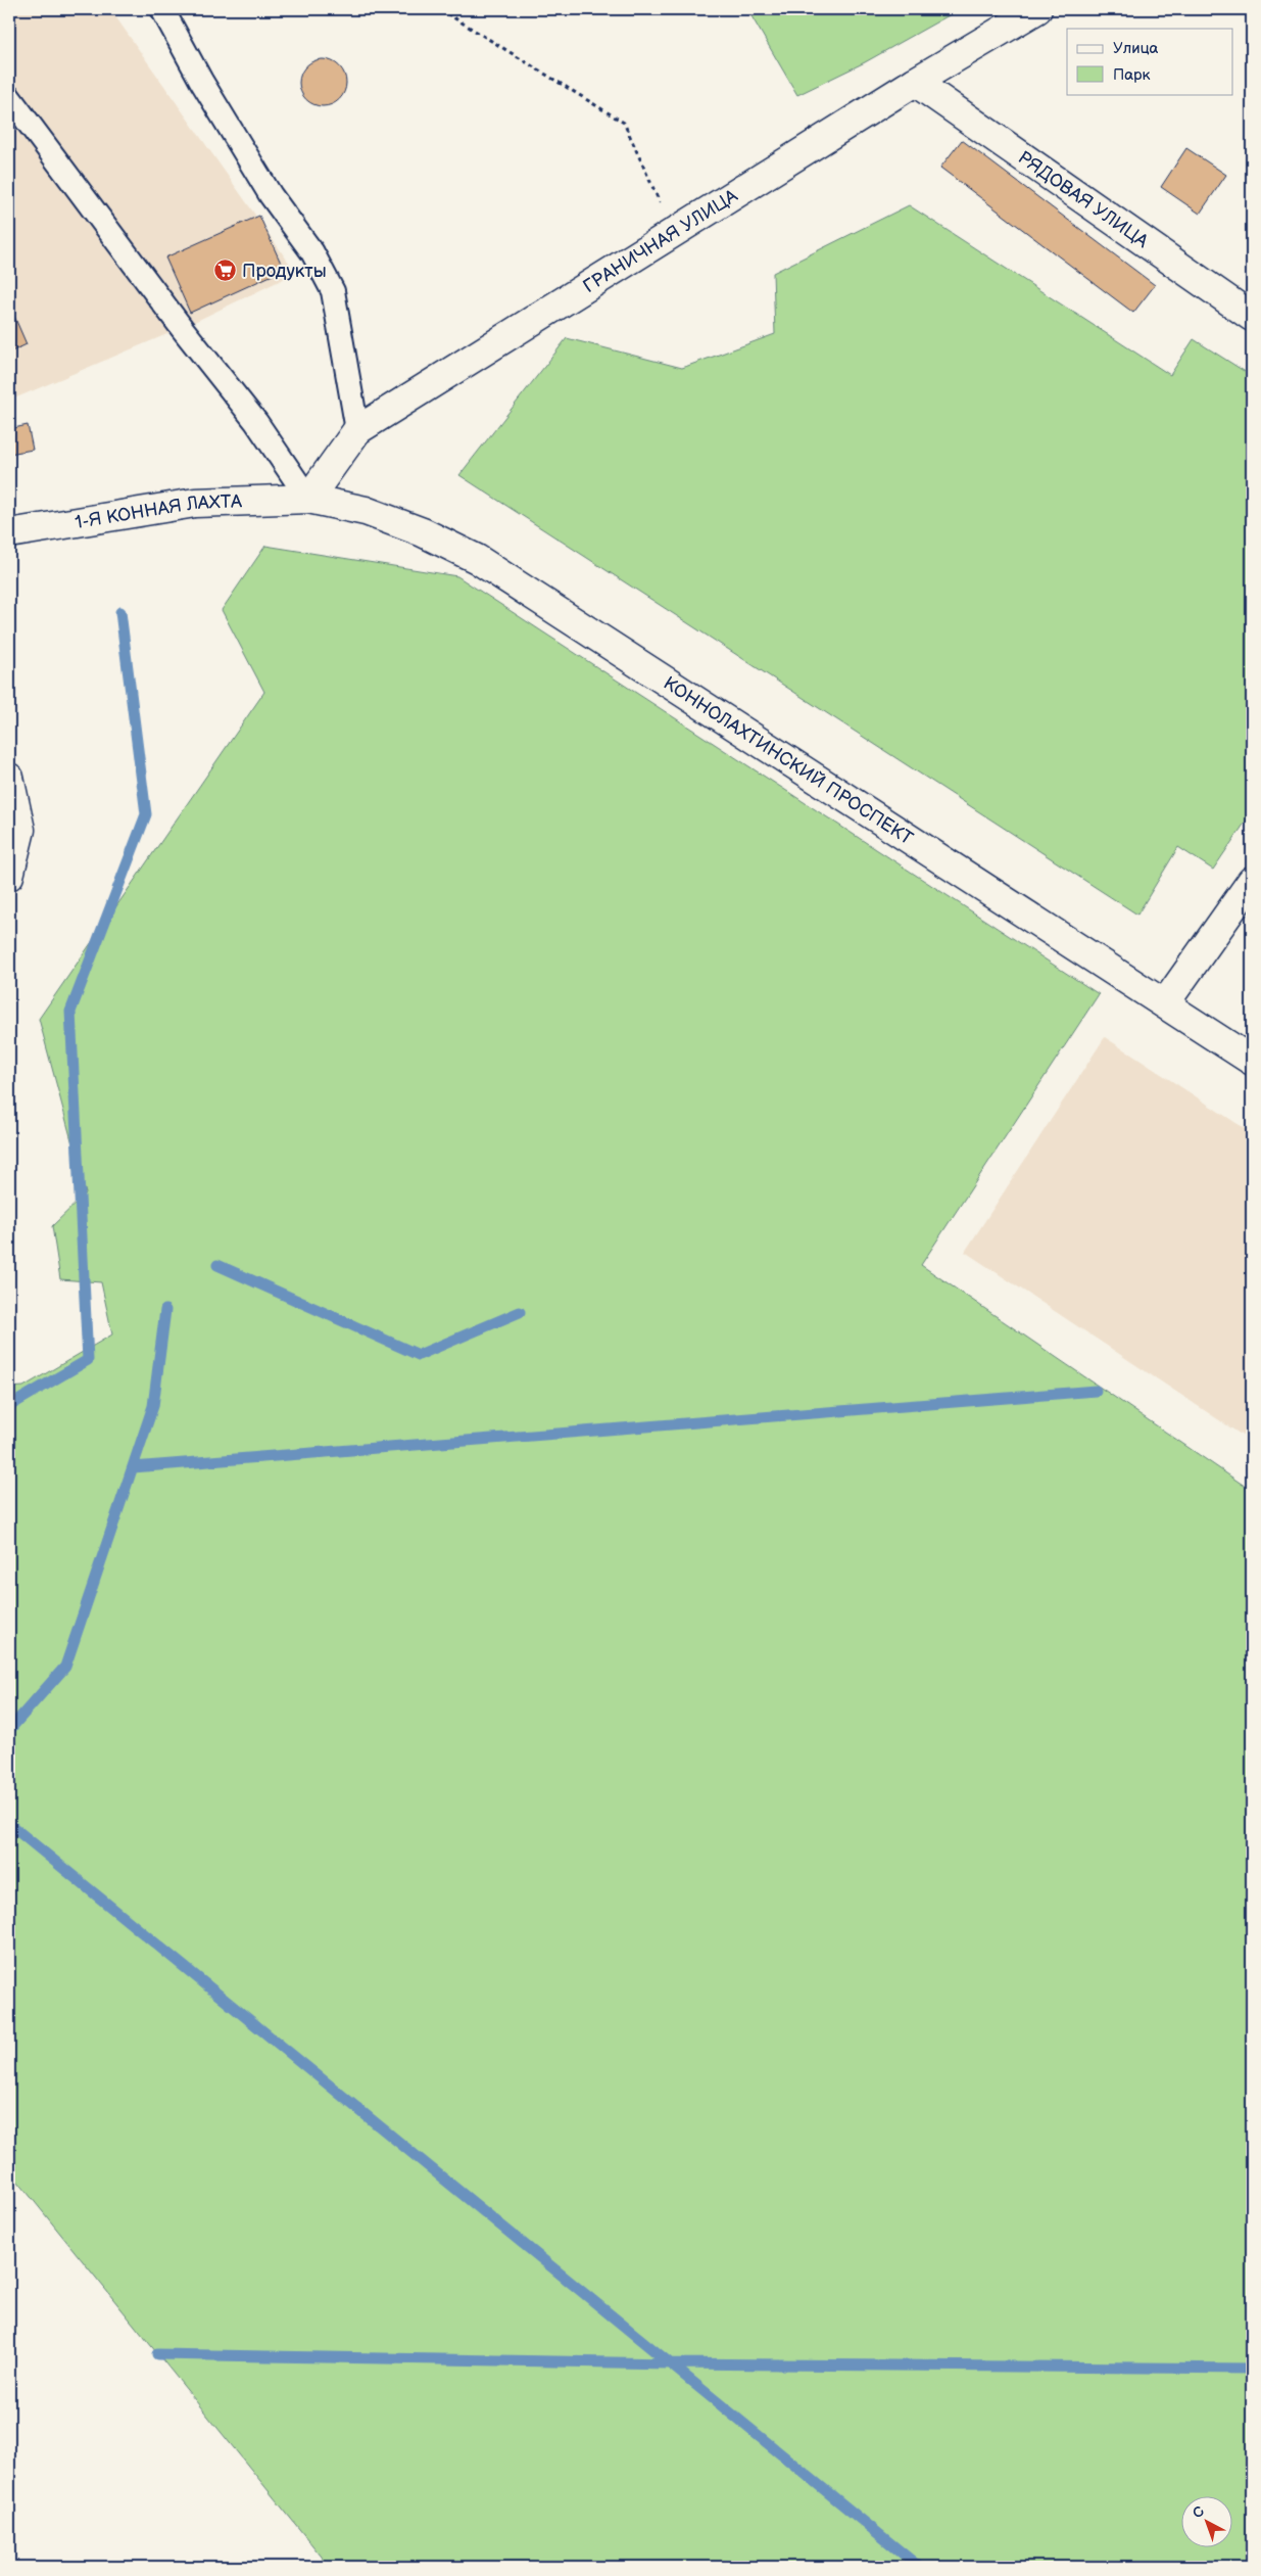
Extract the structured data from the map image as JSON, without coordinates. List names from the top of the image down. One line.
{"streets":{"street":["РЯДОВАЯ УЛИЦА","ГРАНИЧНАЯ УЛИЦА","1-Я КОННАЯ ЛАХТА","КОННОЛАХТИНСКИЙ ПРОСПЕКТ"]},"crossings":[["РЯДОВАЯ УЛИЦА","ГРАНИЧНАЯ УЛИЦА"],["ГРАНИЧНАЯ УЛИЦА","1-Я КОННАЯ ЛАХТА"],["ГРАНИЧНАЯ УЛИЦА","КОННОЛАХТИНСКИЙ ПРОСПЕКТ"],["1-Я КОННАЯ ЛАХТА","КОННОЛАХТИНСКИЙ ПРОСПЕКТ"]],"places":{"supermarket":["Продукты"]},"legend":["Улица","Парк"],"north":"top left"}
